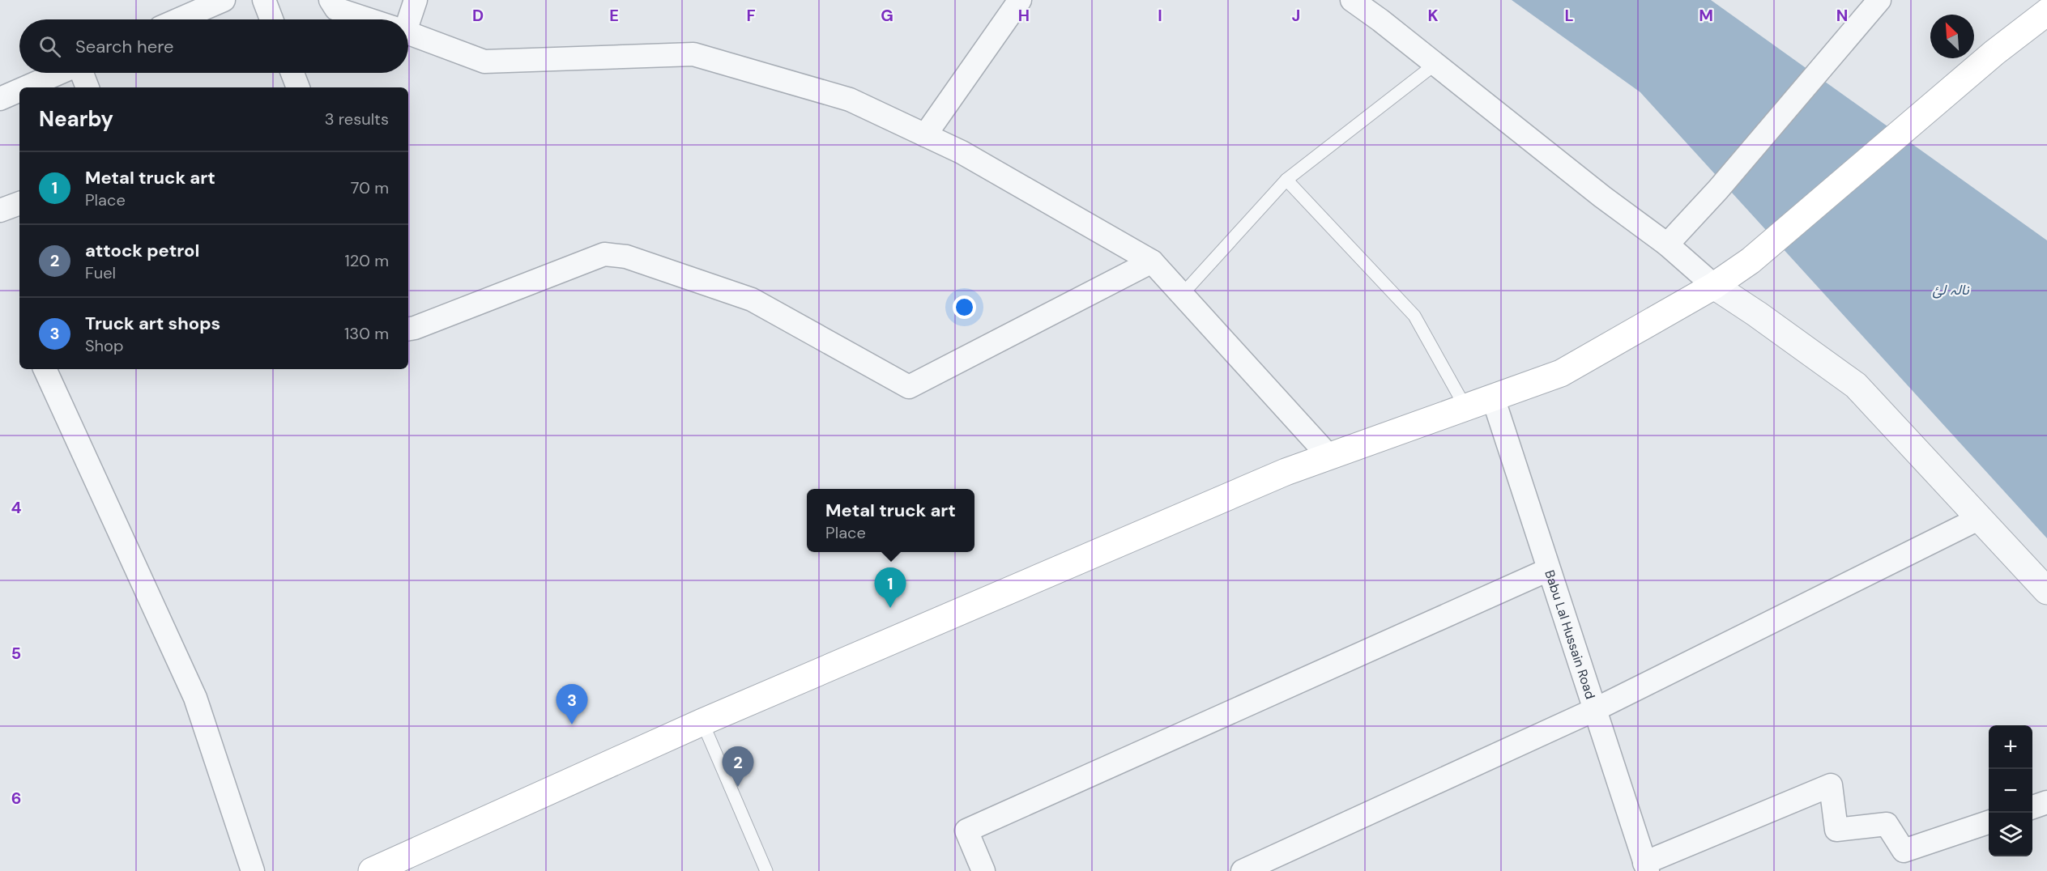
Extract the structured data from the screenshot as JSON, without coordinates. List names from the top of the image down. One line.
{"streets":{"street":["Babu Lal Hussain Road"]},"water":["نالہ لئ"],"north":"top left","page":{"search":"Search here","heading":["Nearby","3 results"],"list":[{"mark":"1","name":"Metal truck art","note":"Place","value":"70 m"},{"mark":"2","name":"attock petrol","note":"Fuel","value":"120 m"},{"mark":"3","name":"Truck art shops","note":"Shop","value":"130 m"}],"popup":["Metal truck art","Place"],"pins":["1","3","2"],"map_buttons":["+","−"]},"grid":{"columns":["D","E","F","G","H","I","J","K","L","M","N"],"rows":["4","5","6"]}}
